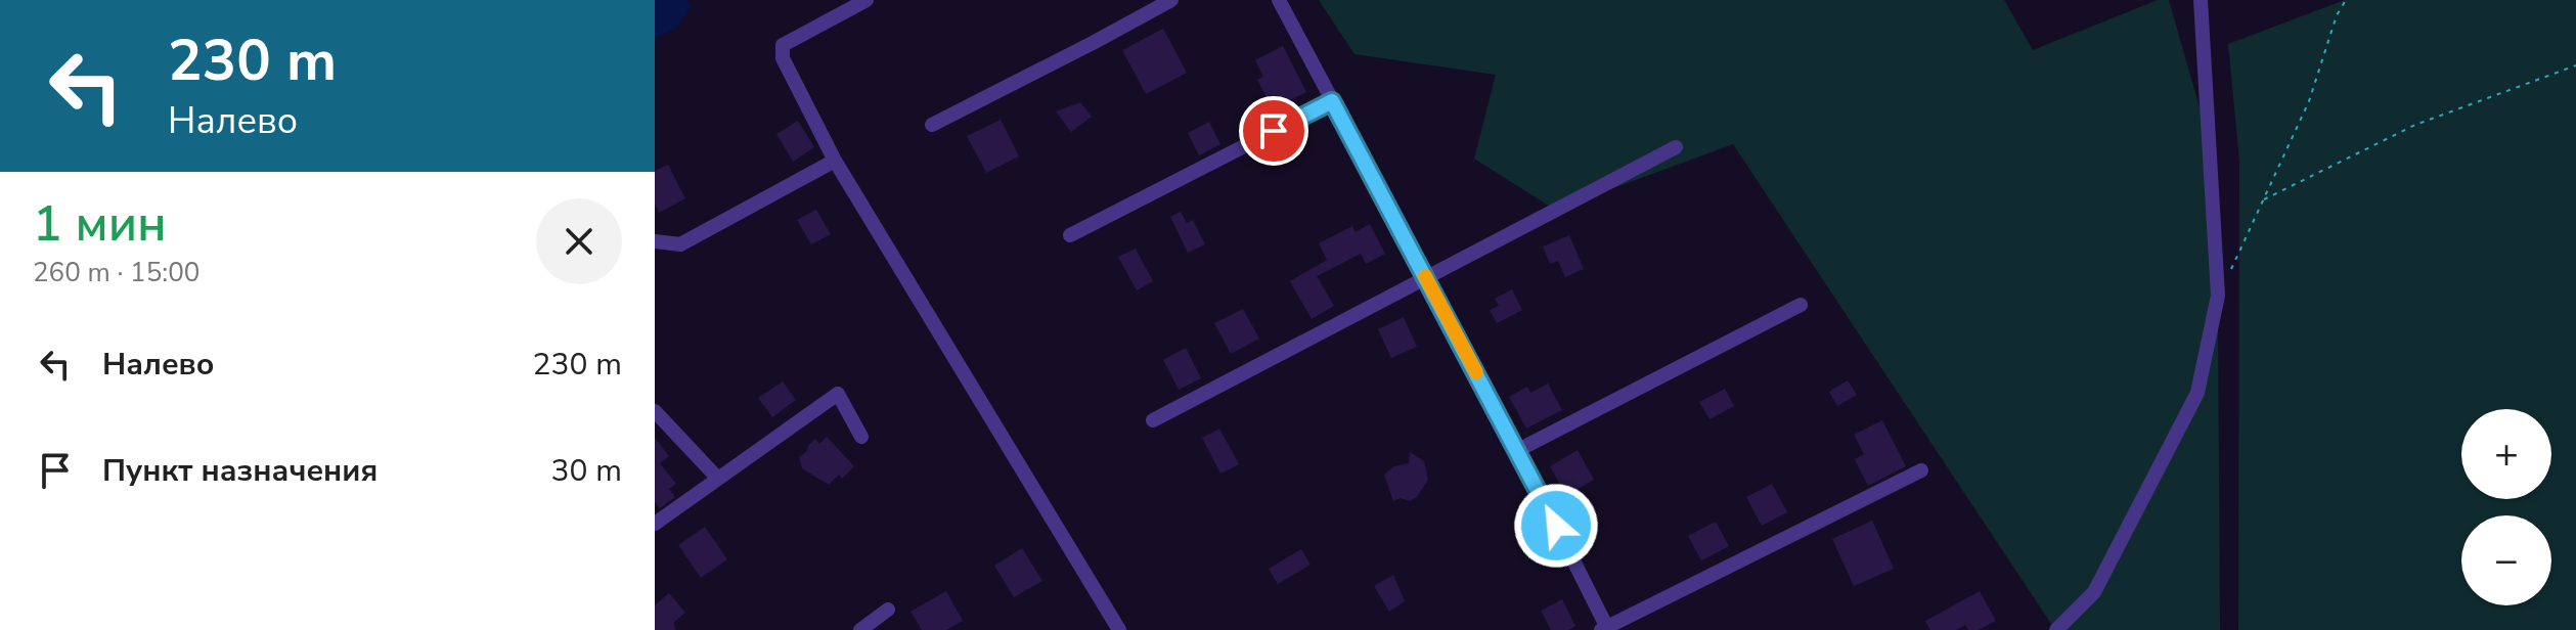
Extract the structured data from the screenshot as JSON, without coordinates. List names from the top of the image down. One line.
{"page":{"turn":["230 m","Налево"],"heading":["1 мин","260 m · 15:00"],"list":[{"name":"Налево","value":"230 m"},{"name":"Пункт назначения","value":"30 m"}],"map_buttons":["+","−"]}}
